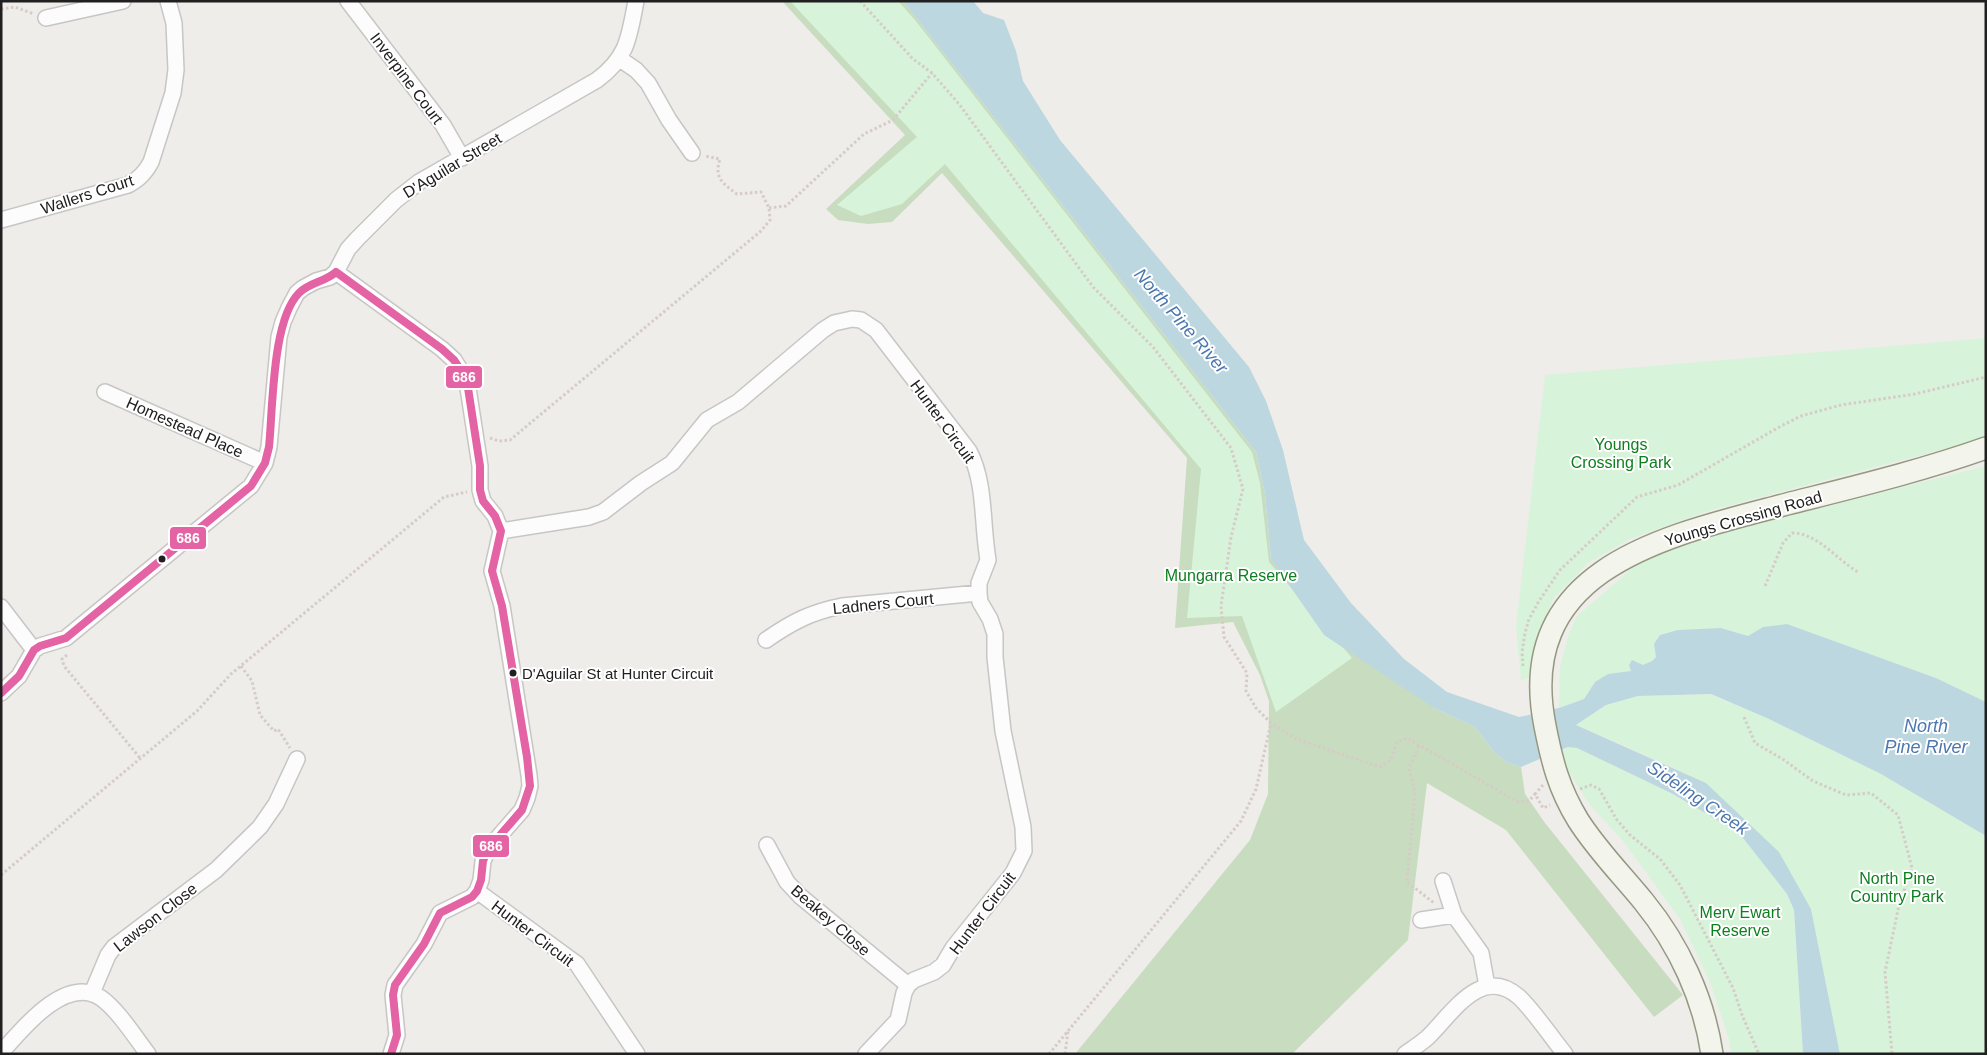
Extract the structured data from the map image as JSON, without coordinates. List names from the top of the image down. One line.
{"streets":{"main road":["Youngs Crossing Road"],"street":["Inverpine Court","D'Aguilar Street","Wallers Court","Hunter Circuit","Homestead Place","Ladners Court","Lawson Close","Beakey Close"]},"crossings":[["Inverpine Court","D'Aguilar Street"],["Hunter Circuit","Ladners Court"],["Hunter Circuit","Beakey Close"]],"water":["North Pine River","Sideling Creek"],"parks":["Youngs Crossing Park","Mungarra Reserve","North Pine Country Park","Merv Ewart Reserve"],"places":["D'Aguilar St at Hunter Circuit"],"lines":["transit line 686"]}
